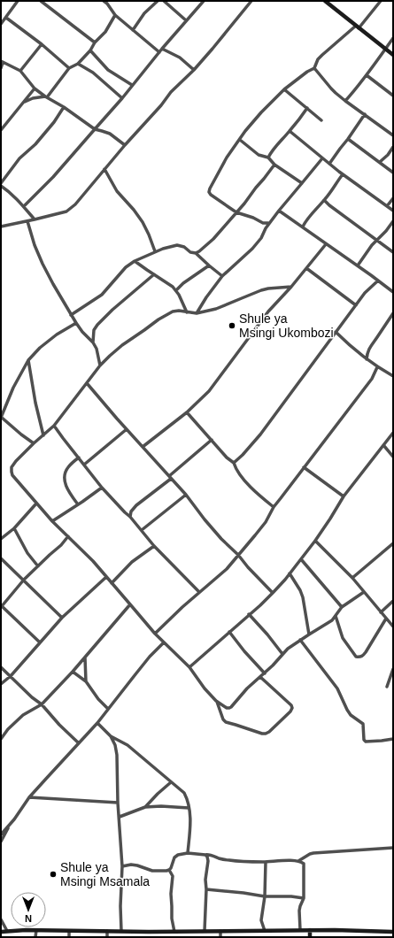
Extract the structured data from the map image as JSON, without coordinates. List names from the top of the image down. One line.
{"places":["Shule ya Msingi Ukombozi","Shule ya Msingi Msamala"],"north":"bottom"}
